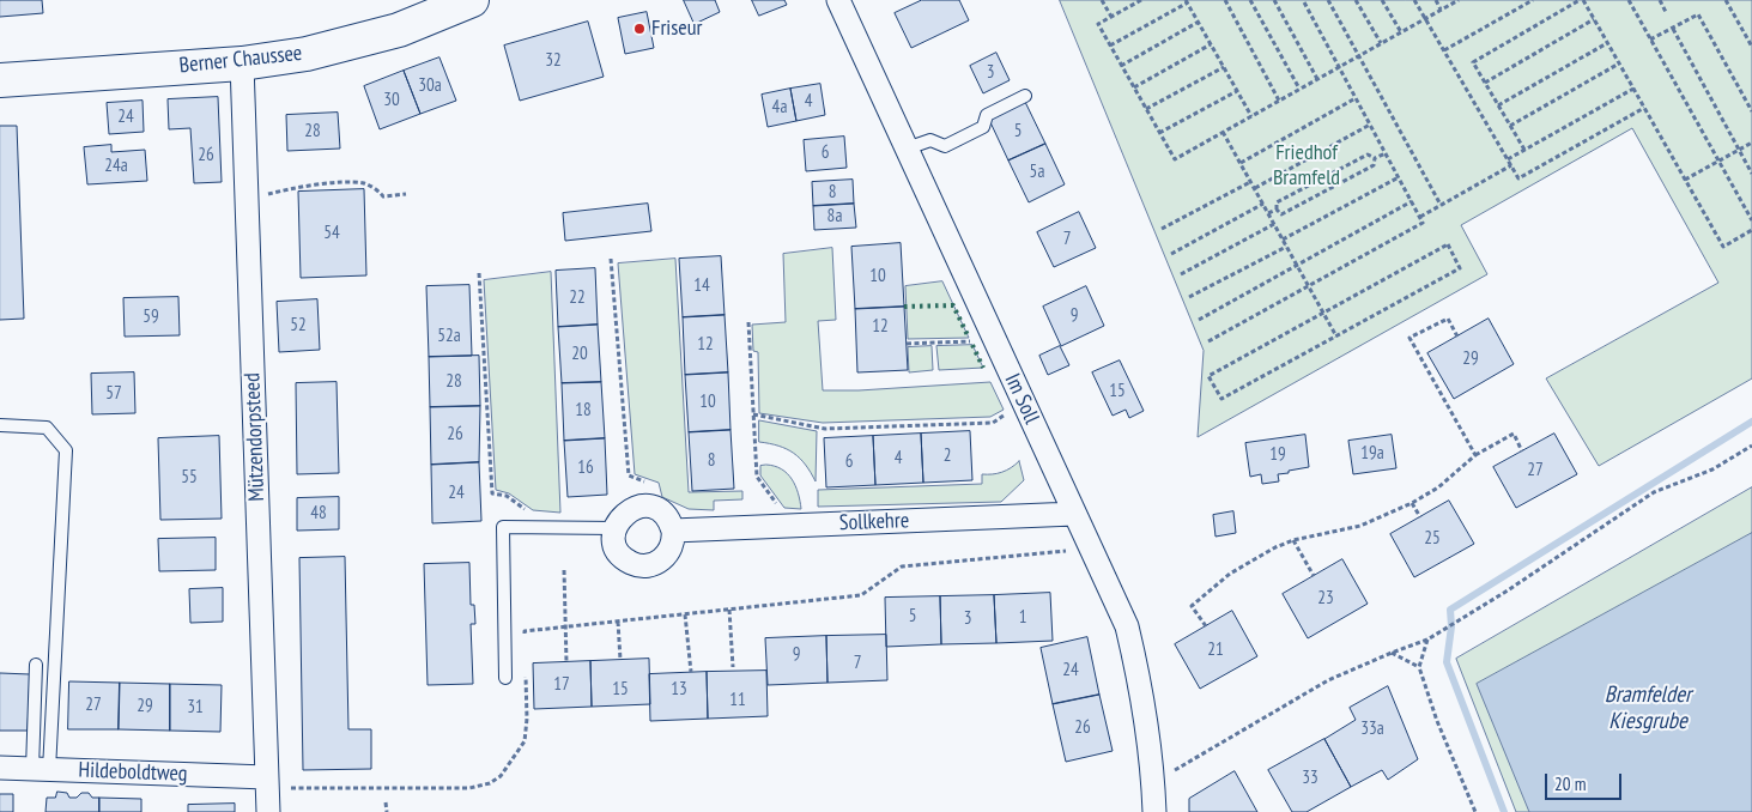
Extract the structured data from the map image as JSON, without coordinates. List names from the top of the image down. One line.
{"streets":{"street":["Berner Chaussee","Im Soll","Mützendorpsteed","Sollkehre","Hildeboldtweg"]},"crossings":[["Berner Chaussee","Mützendorpsteed"],["Im Soll","Sollkehre"],["Mützendorpsteed","Hildeboldtweg"]],"water":["Bramfelder Kiesgrube"],"parks":["Friedhof Bramfeld"],"places":["Friseur"],"house_numbers":["32","3","30a","30","4","4a","24","28","5","6","26","24a","5a","8","8a","54","7","10","14","22","9","59","52","12","52a","12","20","29","28","15","57","10","18","26","19a","19","2","4","8","6","16","27","55","24","48","25","23","5","1","3","21","9","7","24","17","15","13","11","27","29","31","26","33a","33"],"scale_bar":"20 m"}
